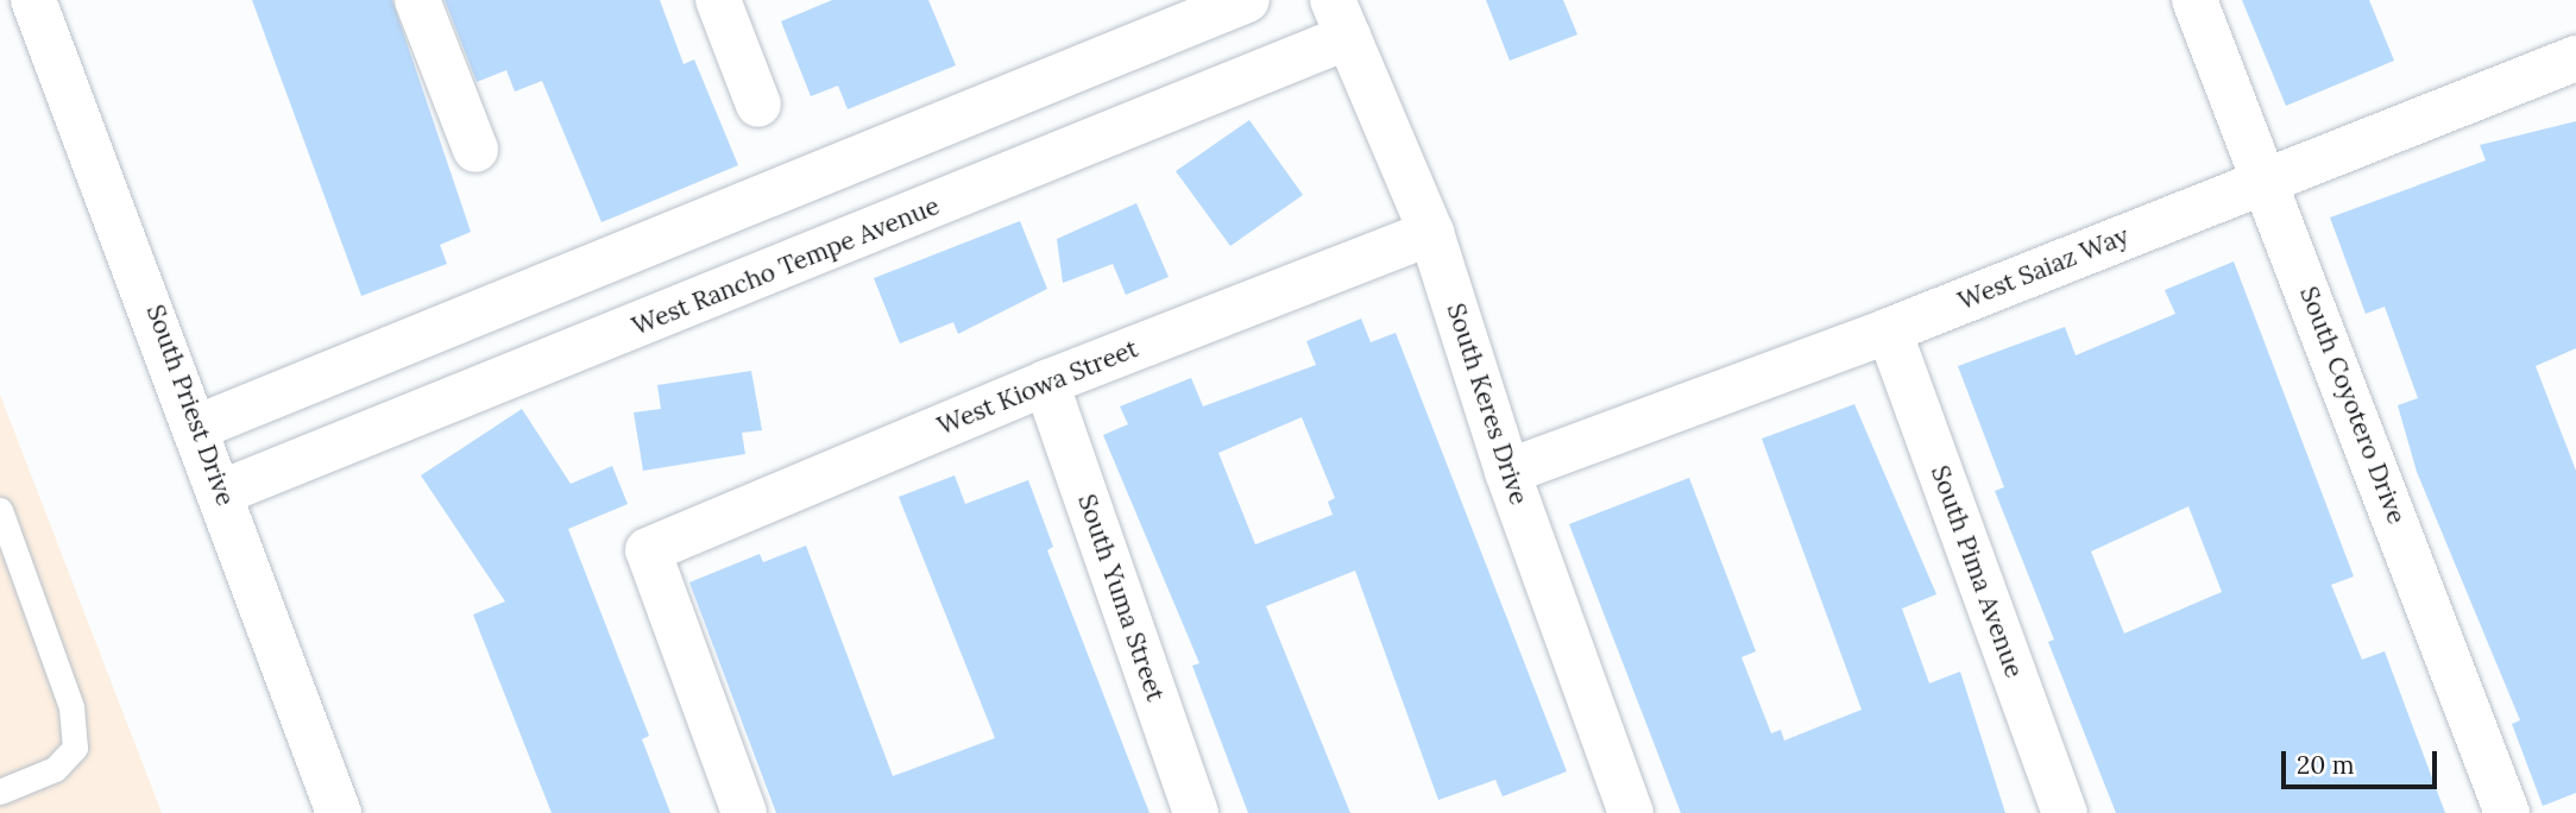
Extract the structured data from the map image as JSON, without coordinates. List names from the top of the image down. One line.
{"streets":{"street":["West Rancho Tempe Avenue","West Saiaz Way","West Kiowa Street","South Keres Drive","South Priest Drive","South Coyotero Drive","South Pima Avenue","South Yuma Street"]},"crossings":[["West Rancho Tempe Avenue","South Keres Drive"],["West Rancho Tempe Avenue","South Priest Drive"],["West Saiaz Way","South Keres Drive"],["West Saiaz Way","South Coyotero Drive"],["West Saiaz Way","South Pima Avenue"],["West Kiowa Street","South Keres Drive"],["West Kiowa Street","South Yuma Street"]],"scale_bar":"20 m"}
